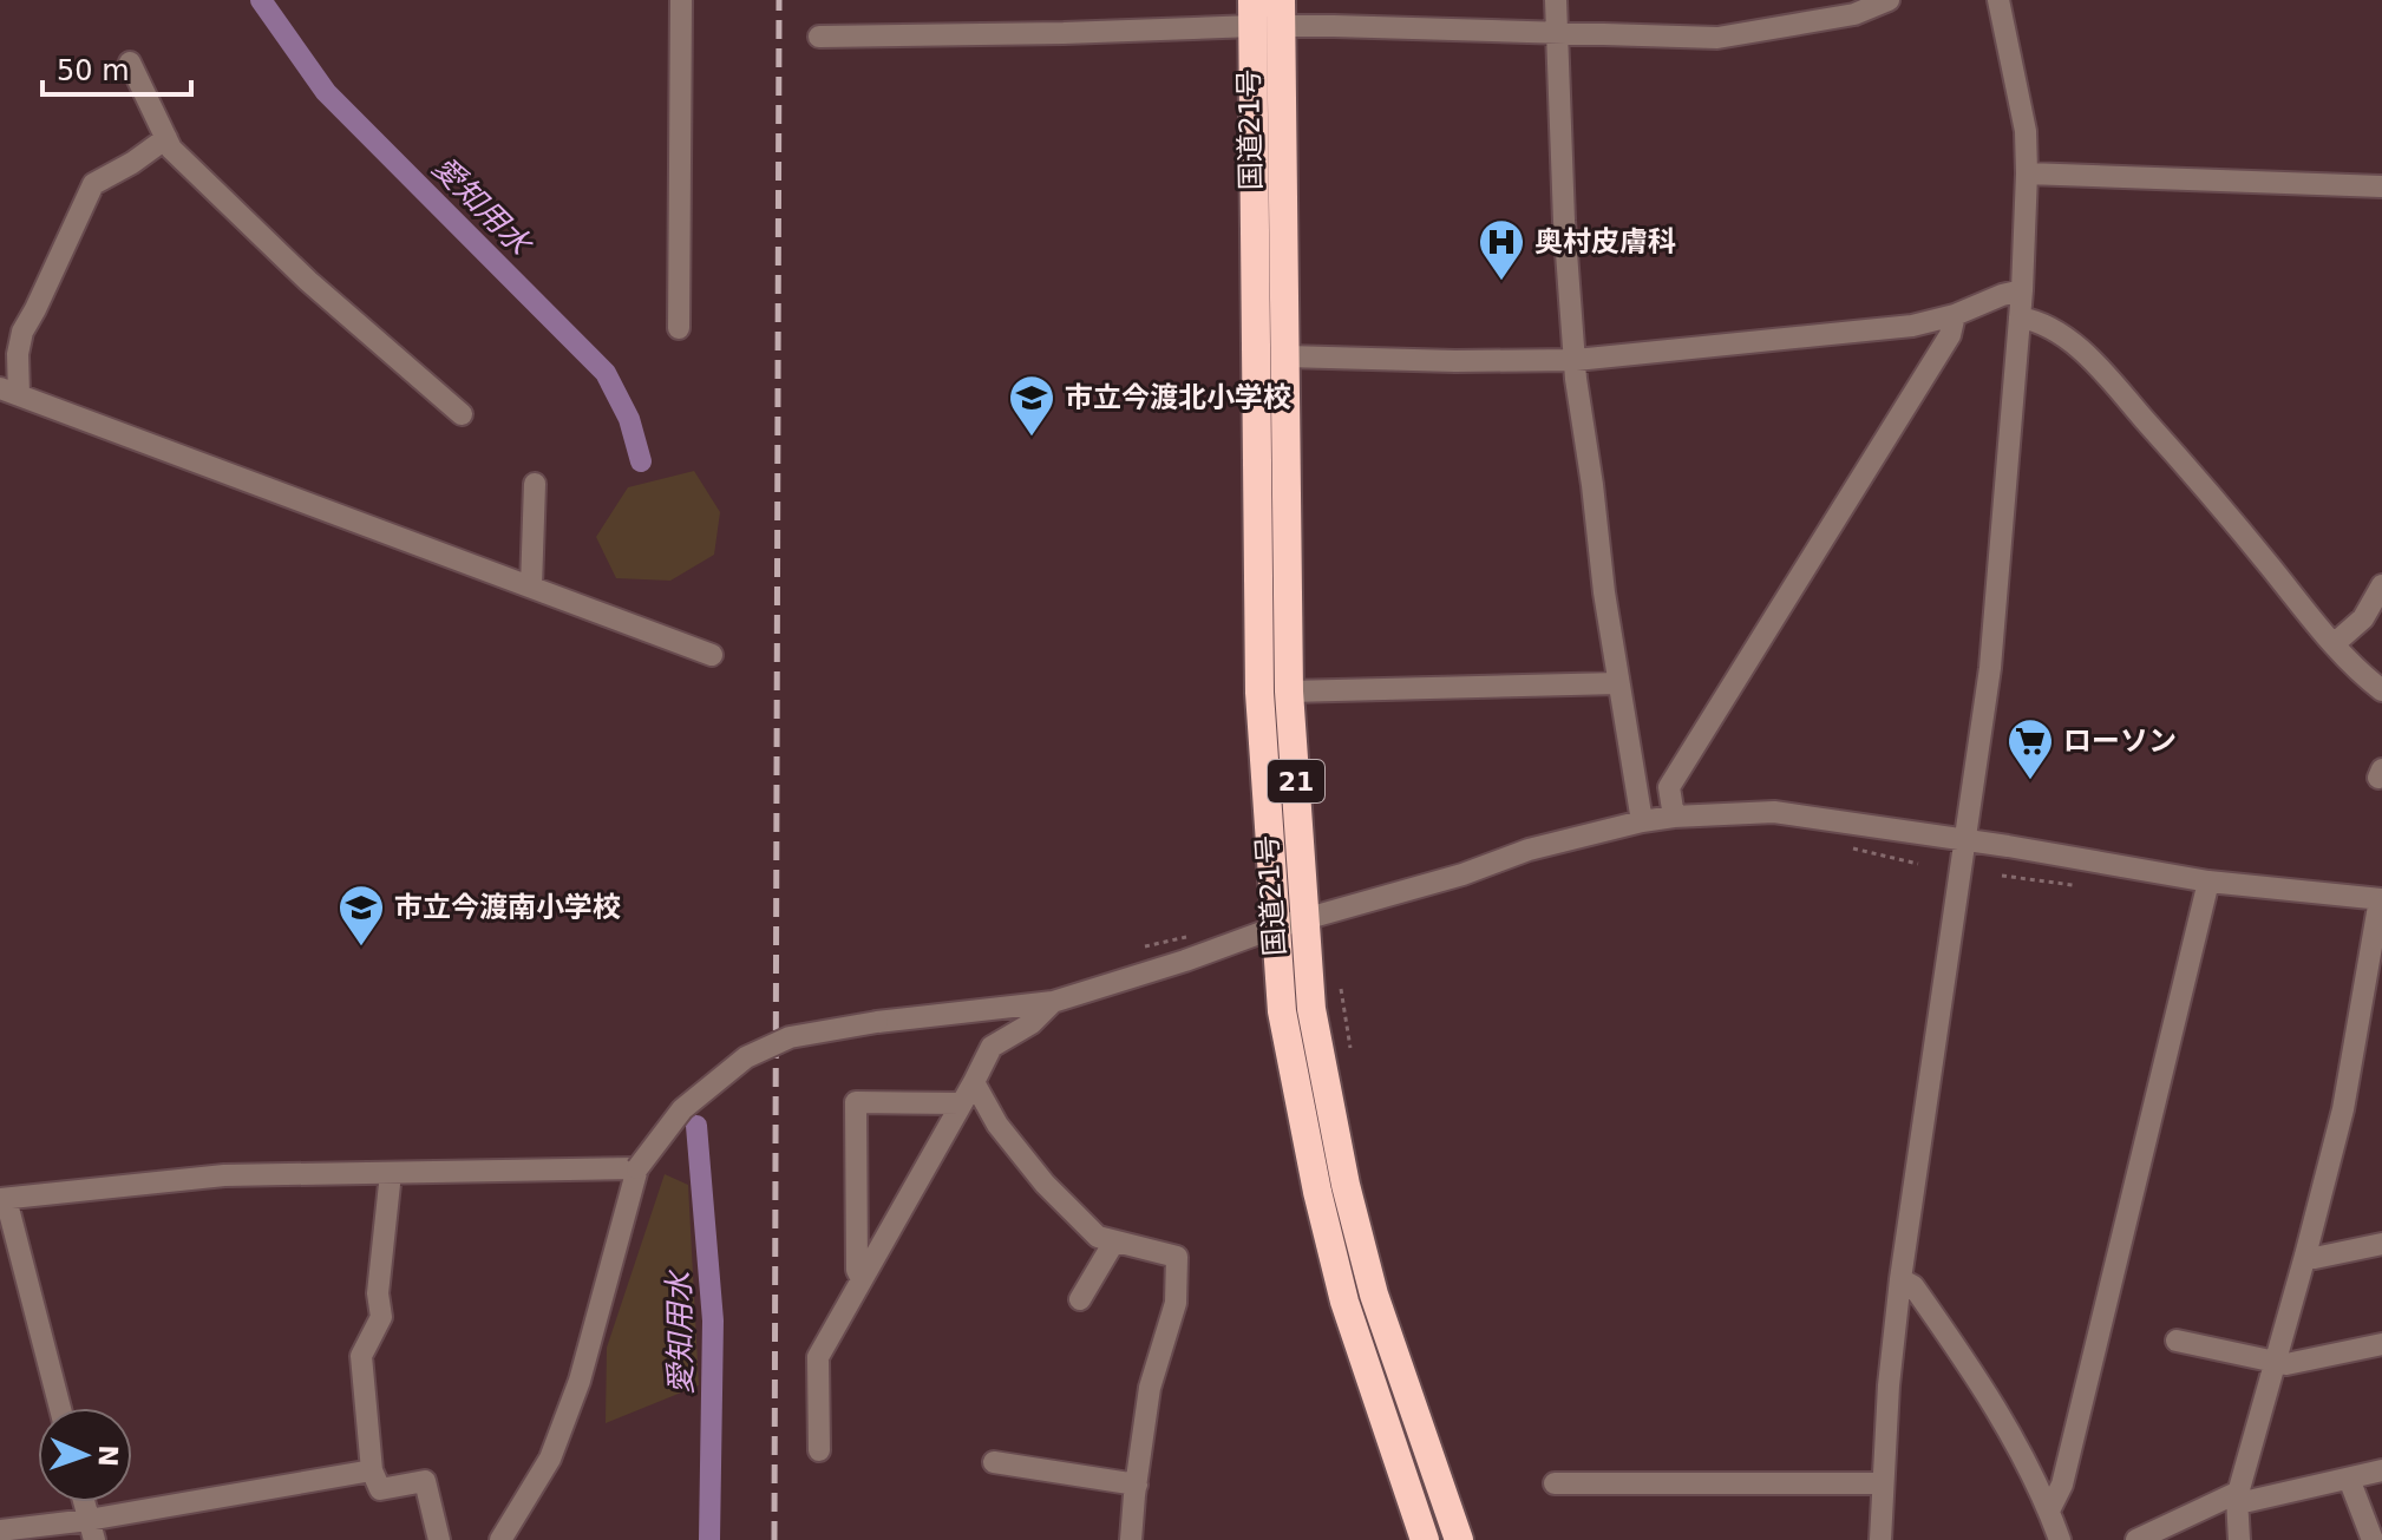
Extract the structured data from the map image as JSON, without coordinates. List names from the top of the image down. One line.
{"streets":{"highway":["国道21号","21"]},"water":["愛知用水"],"places":{"hospital":["奥村皮膚科"],"school or university":["市立今渡北小学校","市立今渡南小学校"],"supermarket":["ローソン"]},"scale_bar":"50 m","north":"right"}
